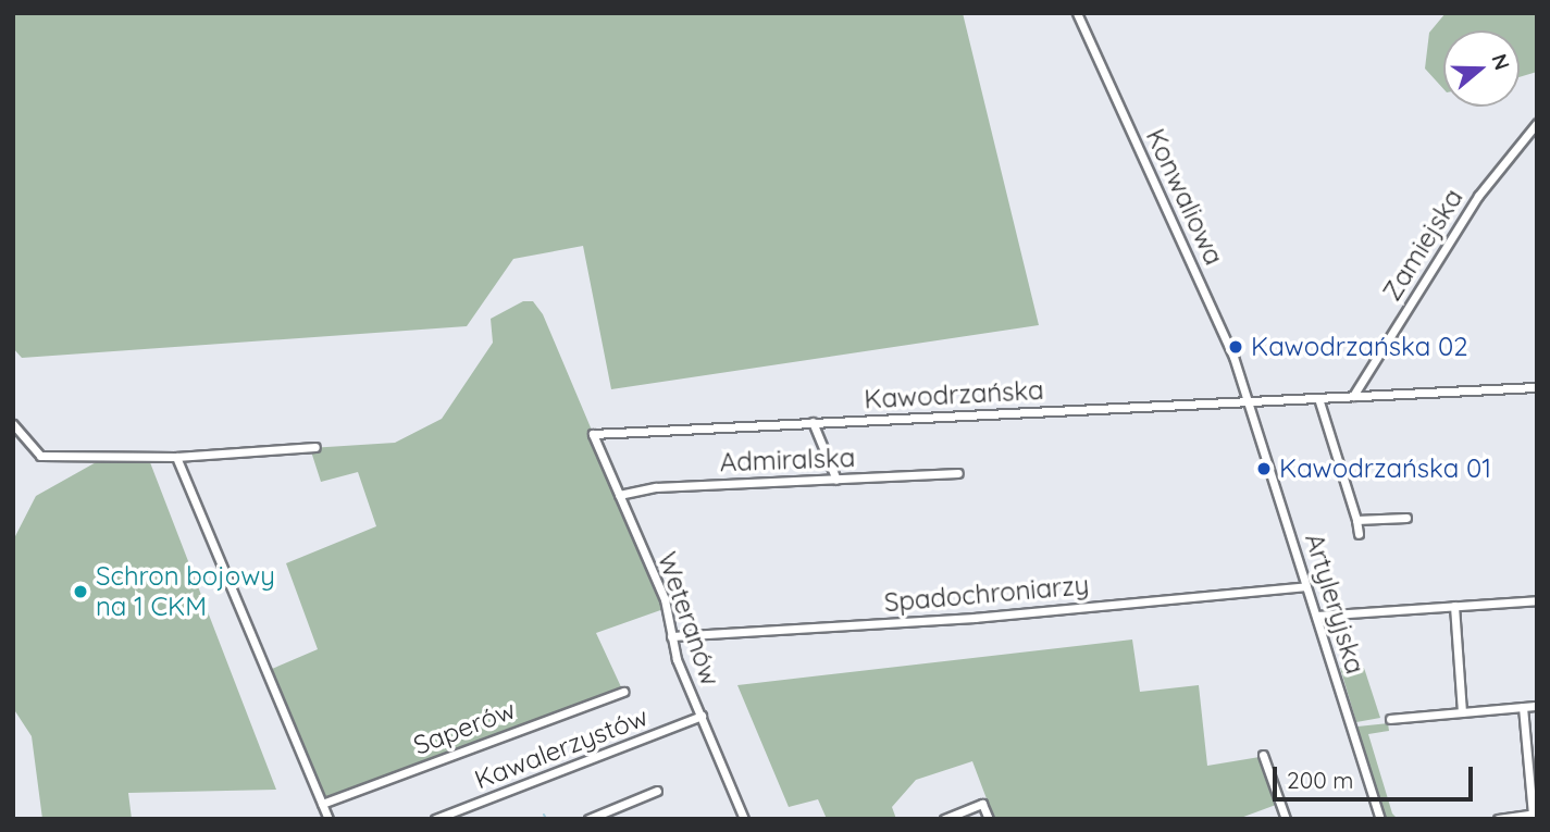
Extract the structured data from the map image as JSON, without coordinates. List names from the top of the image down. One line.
{"streets":{"street":["Konwaliowa","Zamiejska","Kawodrzańska","Admiralska","Spadochroniarzy","Artyleryjska","Weteranów","Saperów","Kawalerzystów"]},"crossings":[["Konwaliowa","Kawodrzańska"],["Konwaliowa","Artyleryjska"],["Zamiejska","Kawodrzańska"],["Kawodrzańska","Artyleryjska"],["Kawodrzańska","Weteranów"],["Admiralska","Weteranów"],["Spadochroniarzy","Artyleryjska"],["Spadochroniarzy","Weteranów"],["Weteranów","Kawalerzystów"]],"places":["Kawodrzańska 02","Kawodrzańska 01","Schron bojowy na 1 CKM"],"scale_bar":"200 m","north":"right"}
